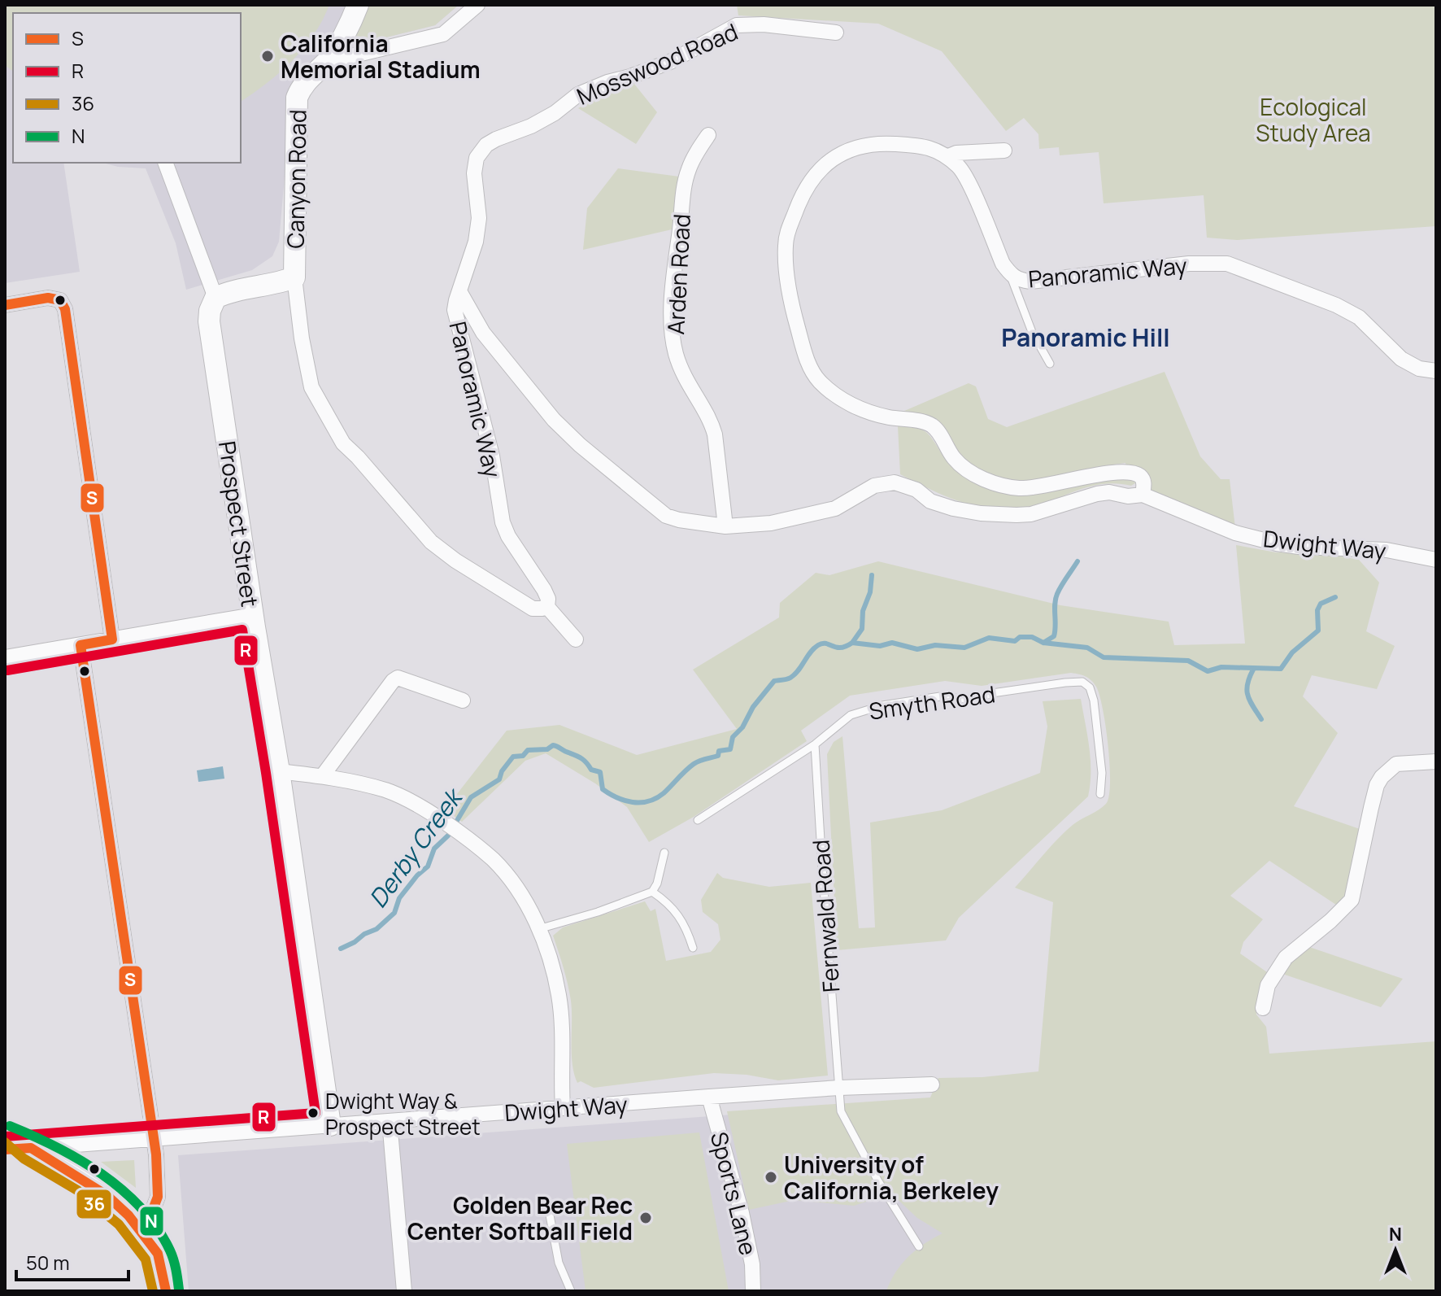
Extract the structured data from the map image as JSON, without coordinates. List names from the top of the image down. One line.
{"streets":{"street":["Mosswood Road","Canyon Road","Panoramic Way","Arden Road","Prospect Street","Dwight Way","Sports Lane"],"lane":["Smyth Road","Fernwald Road"]},"crossings":[["Mosswood Road","Panoramic Way"],["Panoramic Way","Arden Road"],["Panoramic Way","Dwight Way"],["Prospect Street","Dwight Way"],["Dwight Way","Fernwald Road"],["Dwight Way","Sports Lane"],["Smyth Road","Fernwald Road"]],"districts":["Panoramic Hill"],"water":["Derby Creek"],"parks":["Ecological Study Area"],"places":["California Memorial Stadium","Dwight Way & Prospect Street","University of California, Berkeley","Golden Bear Rec Center Softball Field"],"lines":["transit line S","transit line R","transit line N","transit line 36"],"legend":["S","R","36","N"],"scale_bar":"50 m","north":"top"}
